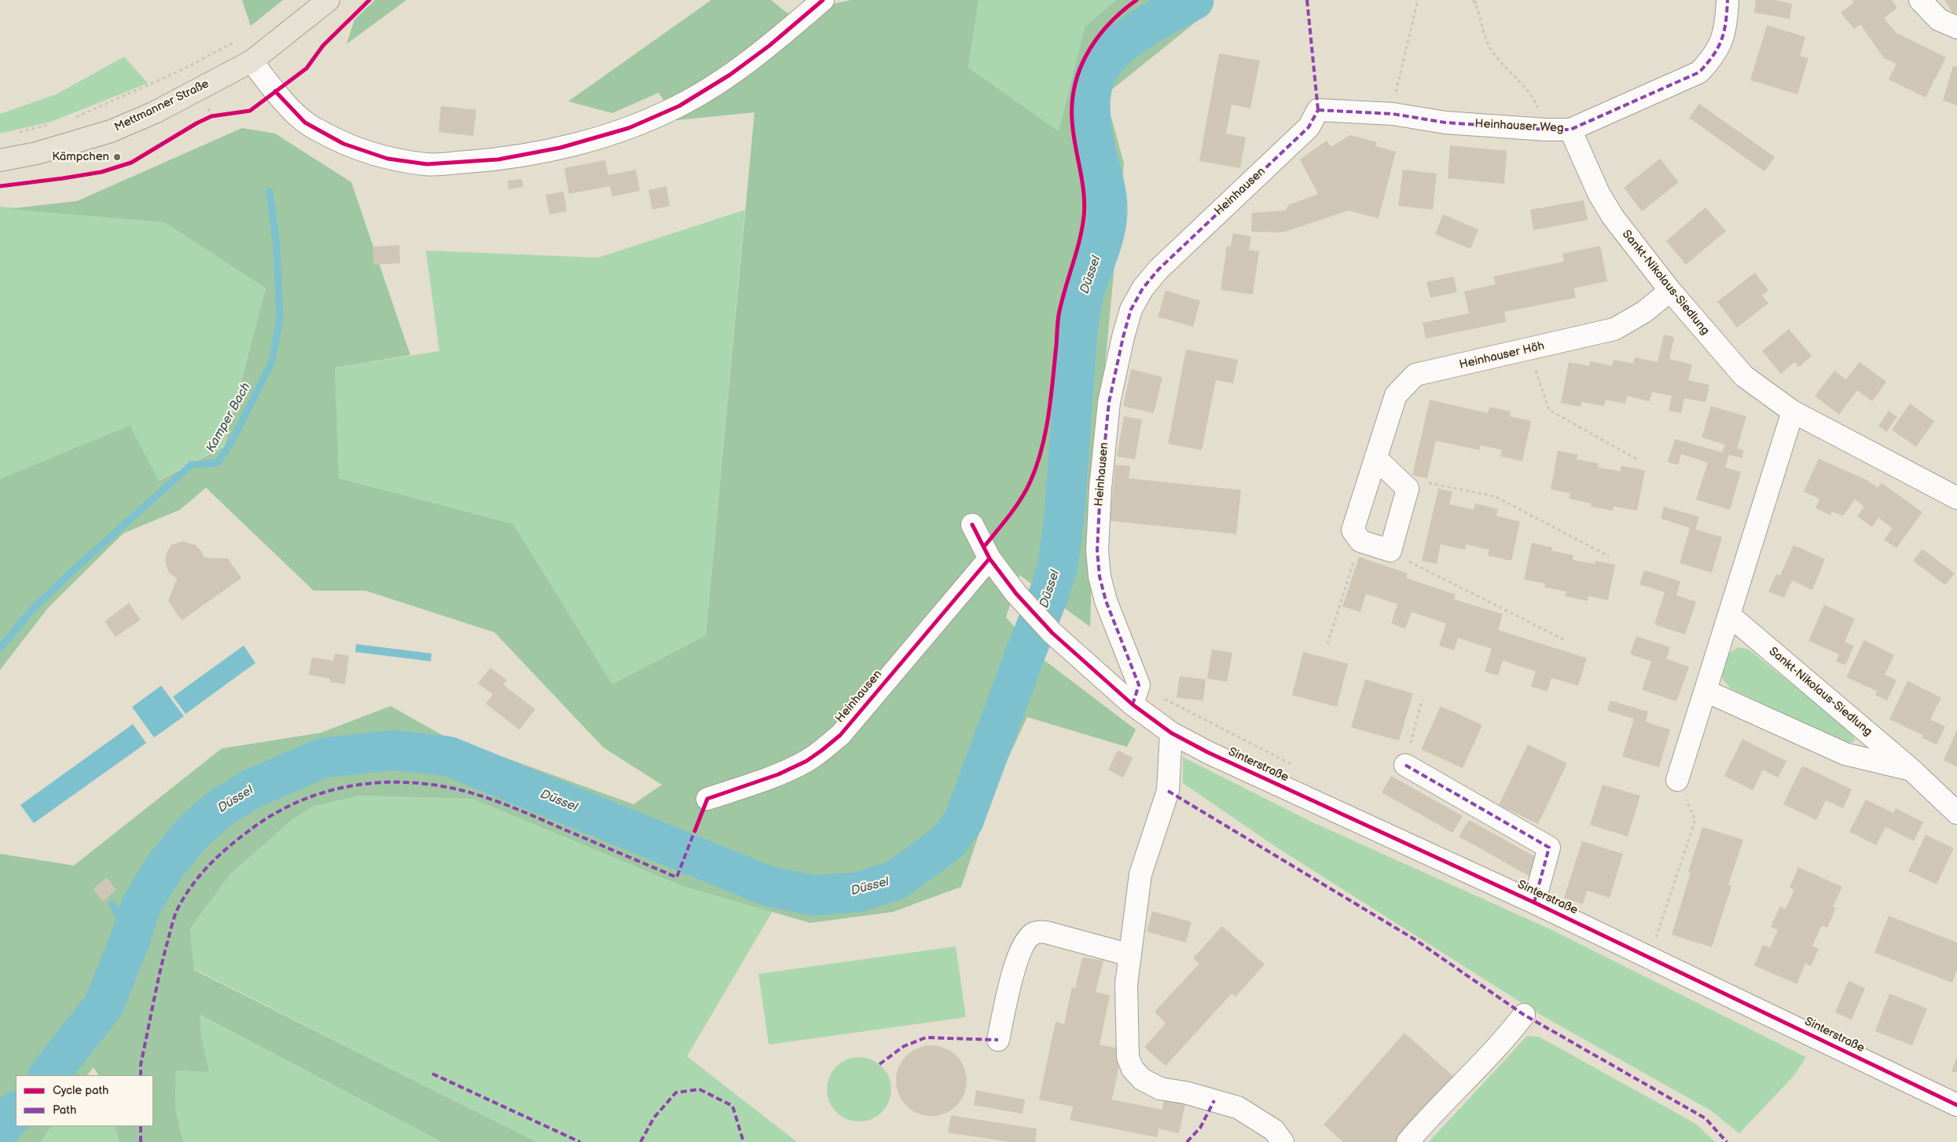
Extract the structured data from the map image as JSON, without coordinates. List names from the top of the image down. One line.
{"streets":{"main road":["Mettmanner Straße"],"street":["Heinhauser Weg","Heinhausen","Sankt-Nikolaus-Siedlung","Heinhauser Höh","Sinterstraße"]},"crossings":[["Heinhauser Weg","Heinhausen"],["Heinhauser Weg","Sankt-Nikolaus-Siedlung"],["Heinhausen","Sinterstraße"],["Sankt-Nikolaus-Siedlung","Heinhauser Höh"]],"water":["Düssel","Kamper Bach"],"places":["Kämpchen"],"legend":["Cycle path","Path"]}
